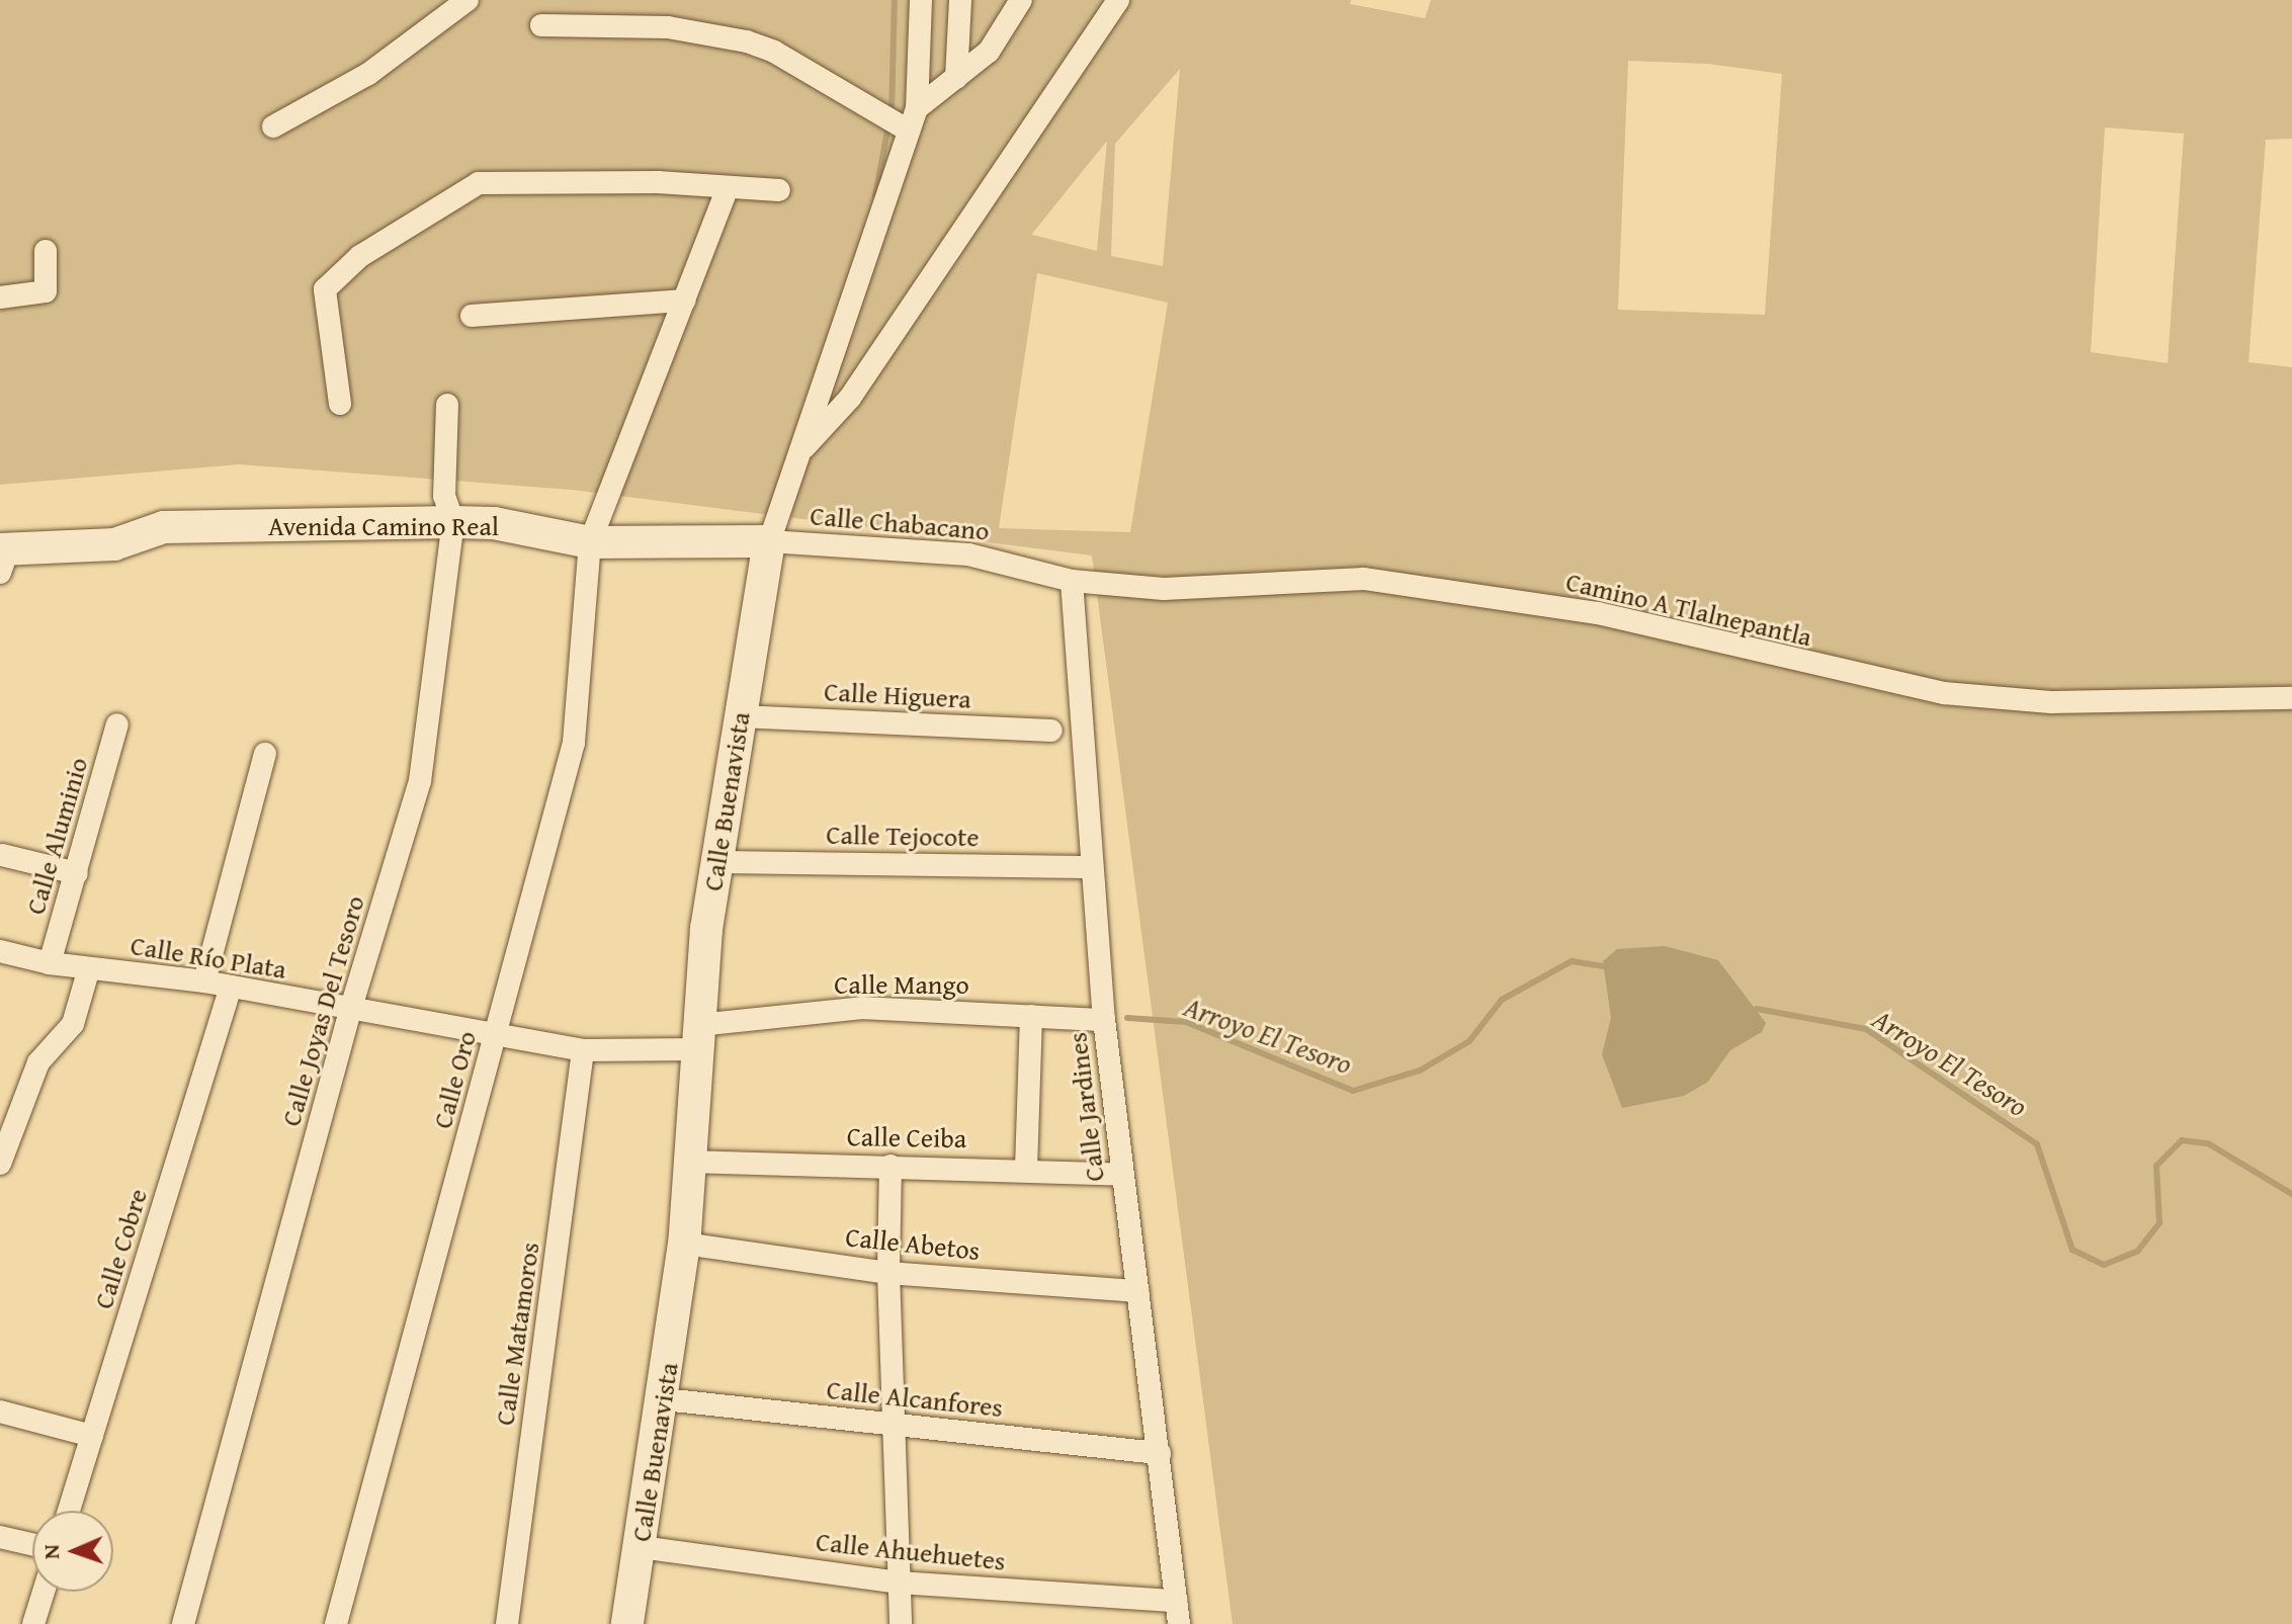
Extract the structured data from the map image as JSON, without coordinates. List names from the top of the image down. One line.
{"streets":{"street":["Calle Chabacano","Avenida Camino Real","Camino A Tlalnepantla","Calle Higuera","Calle Buenavista","Calle Aluminio","Calle Tejocote","Calle Río Plata","Calle Mango","Calle Joyas Del Tesoro","Calle Oro","Calle Jardines","Calle Ceiba","Calle Abetos","Calle Cobre","Calle Matamoros","Calle Alcanfores","Calle Ahuehuetes"]},"crossings":[["Calle Chabacano","Avenida Camino Real"],["Calle Chabacano","Camino A Tlalnepantla"],["Calle Chabacano","Calle Buenavista"],["Calle Chabacano","Calle Jardines"],["Avenida Camino Real","Calle Buenavista"],["Avenida Camino Real","Calle Joyas Del Tesoro"],["Avenida Camino Real","Calle Oro"],["Camino A Tlalnepantla","Calle Jardines"],["Calle Higuera","Calle Buenavista"],["Calle Buenavista","Calle Tejocote"],["Calle Buenavista","Calle Río Plata"],["Calle Buenavista","Calle Mango"],["Calle Buenavista","Calle Ceiba"],["Calle Buenavista","Calle Abetos"],["Calle Buenavista","Calle Alcanfores"],["Calle Buenavista","Calle Ahuehuetes"],["Calle Aluminio","Calle Río Plata"],["Calle Tejocote","Calle Jardines"],["Calle Río Plata","Calle Mango"],["Calle Río Plata","Calle Joyas Del Tesoro"],["Calle Río Plata","Calle Oro"],["Calle Río Plata","Calle Cobre"],["Calle Río Plata","Calle Matamoros"],["Calle Mango","Calle Jardines"],["Calle Jardines","Calle Ceiba"],["Calle Jardines","Calle Abetos"],["Calle Jardines","Calle Alcanfores"],["Calle Jardines","Calle Ahuehuetes"]],"water":["Arroyo El Tesoro"],"north":"left"}
